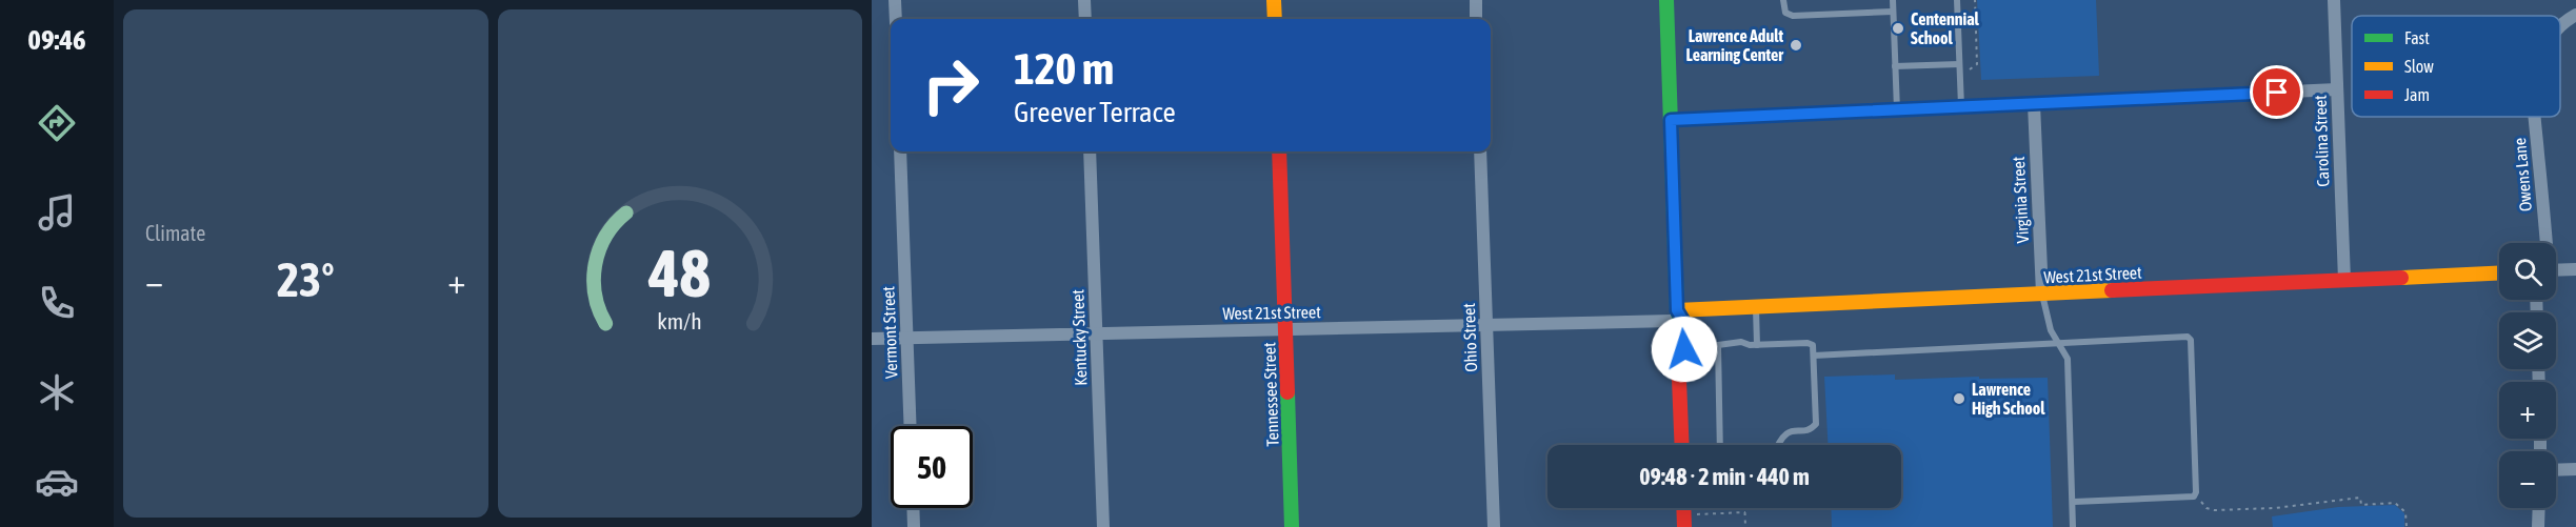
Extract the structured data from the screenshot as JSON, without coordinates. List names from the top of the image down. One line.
{"streets":{"street":["Carolina Street","Owens Lane","Virginia Street","West 21st Street","Vermont Street","Kentucky Street","Ohio Street","Tennessee Street"]},"crossings":[["Carolina Street","West 21st Street"],["Virginia Street","West 21st Street"],["West 21st Street","Vermont Street"],["West 21st Street","Kentucky Street"],["West 21st Street","Ohio Street"],["West 21st Street","Tennessee Street"]],"places":["Centennial School","Lawrence Adult Learning Center","Lawrence High School"],"legend":["Fast","Slow","Jam"],"page":{"tabs":"09:46","tile":"Climate","turn":["120 m","Greever Terrace"],"map_buttons":["+","−"],"heat":["−","23°","+"],"limit":"50","trip":"09:48 · 2 min · 440 m","gauge":["48","km/h"]}}
